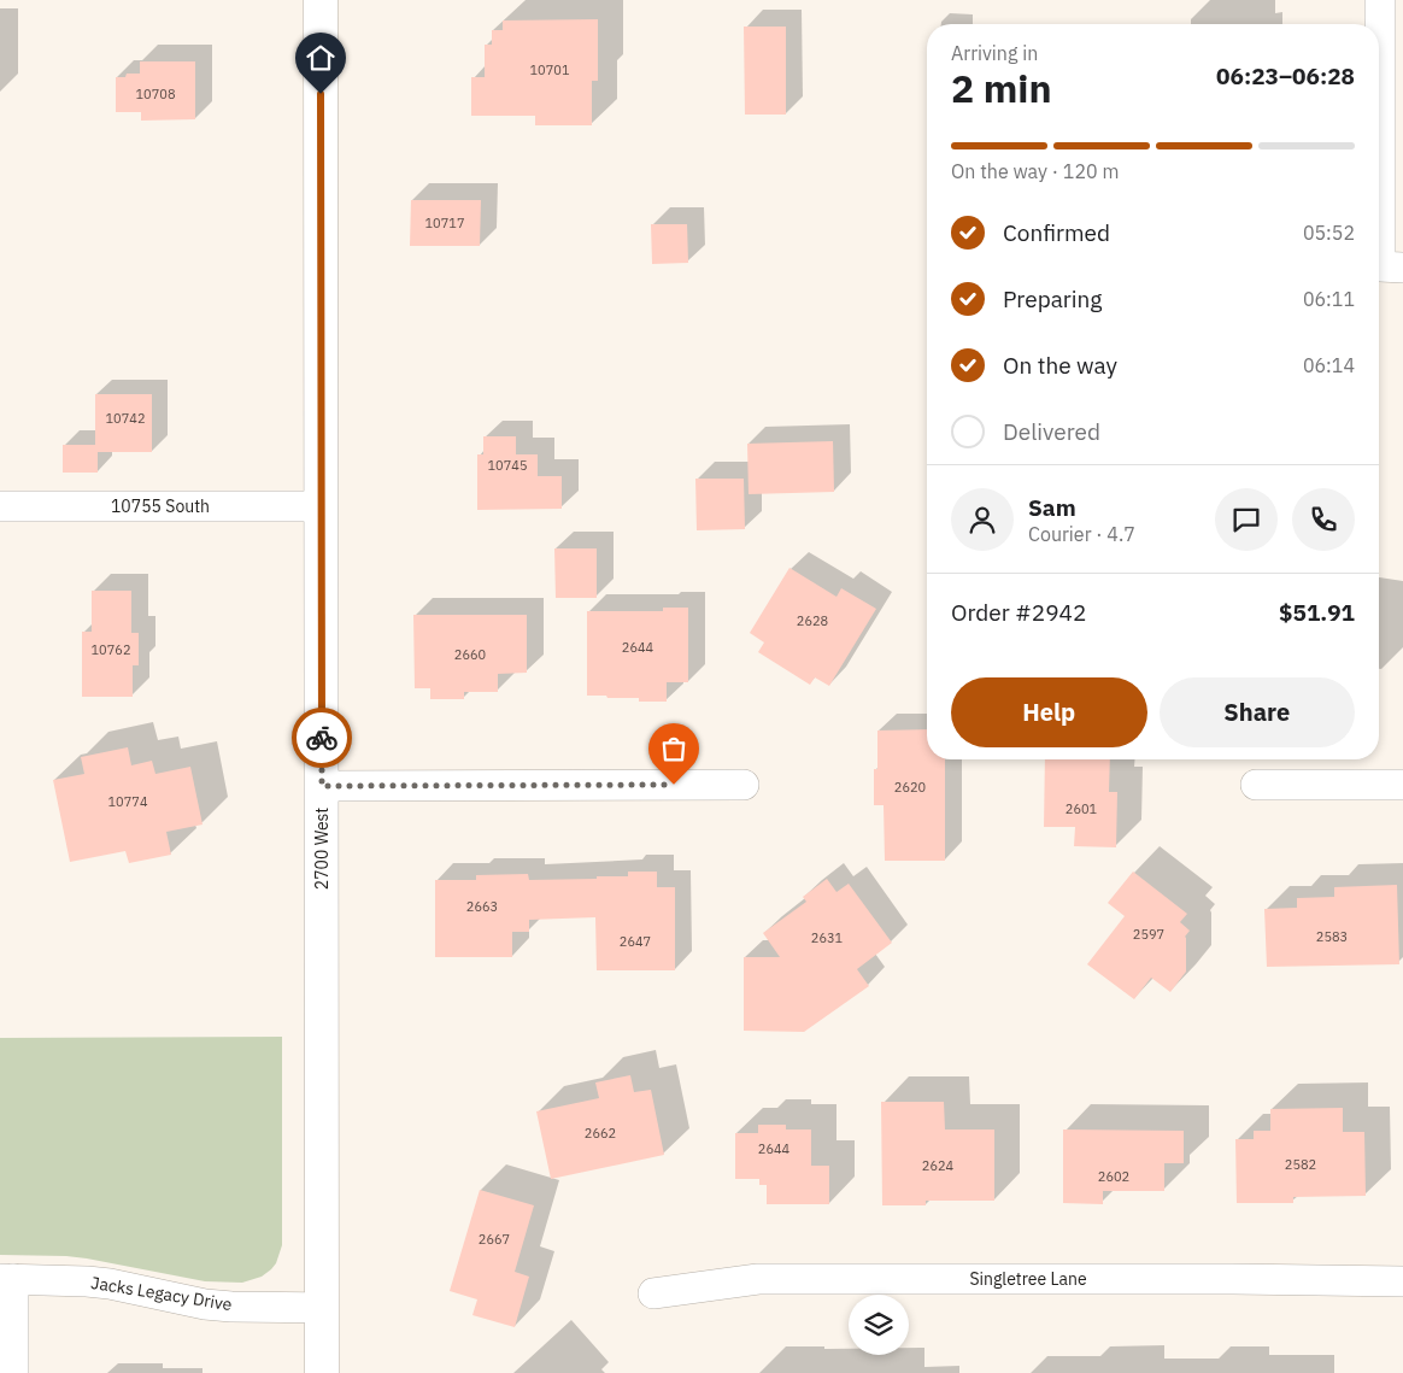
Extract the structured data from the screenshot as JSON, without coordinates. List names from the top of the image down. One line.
{"streets":{"main road":["2700 West"],"street":["10755 South","Singletree Lane","Jacks Legacy Drive"]},"crossings":[["10755 South","2700 West"],["2700 West","Jacks Legacy Drive"]],"house_numbers":["10701","10708","10717","10742","10745","2628","2644","10762","2660","2620","10774","2601","2663","2597","2583","2631","2647","2662","2644","2582","2624","2602","2667"],"page":{"heading":["2 min","Arriving in","06:23–06:28"],"panel":["Sam","Courier · 4.7","Order #2942","$51.91"],"bar":"On the way · 120 m","list":[["Confirmed","05:52"],["Preparing","06:11"],["On the way","06:14"],"Delivered"],"buttons":["Help","Share"]}}
